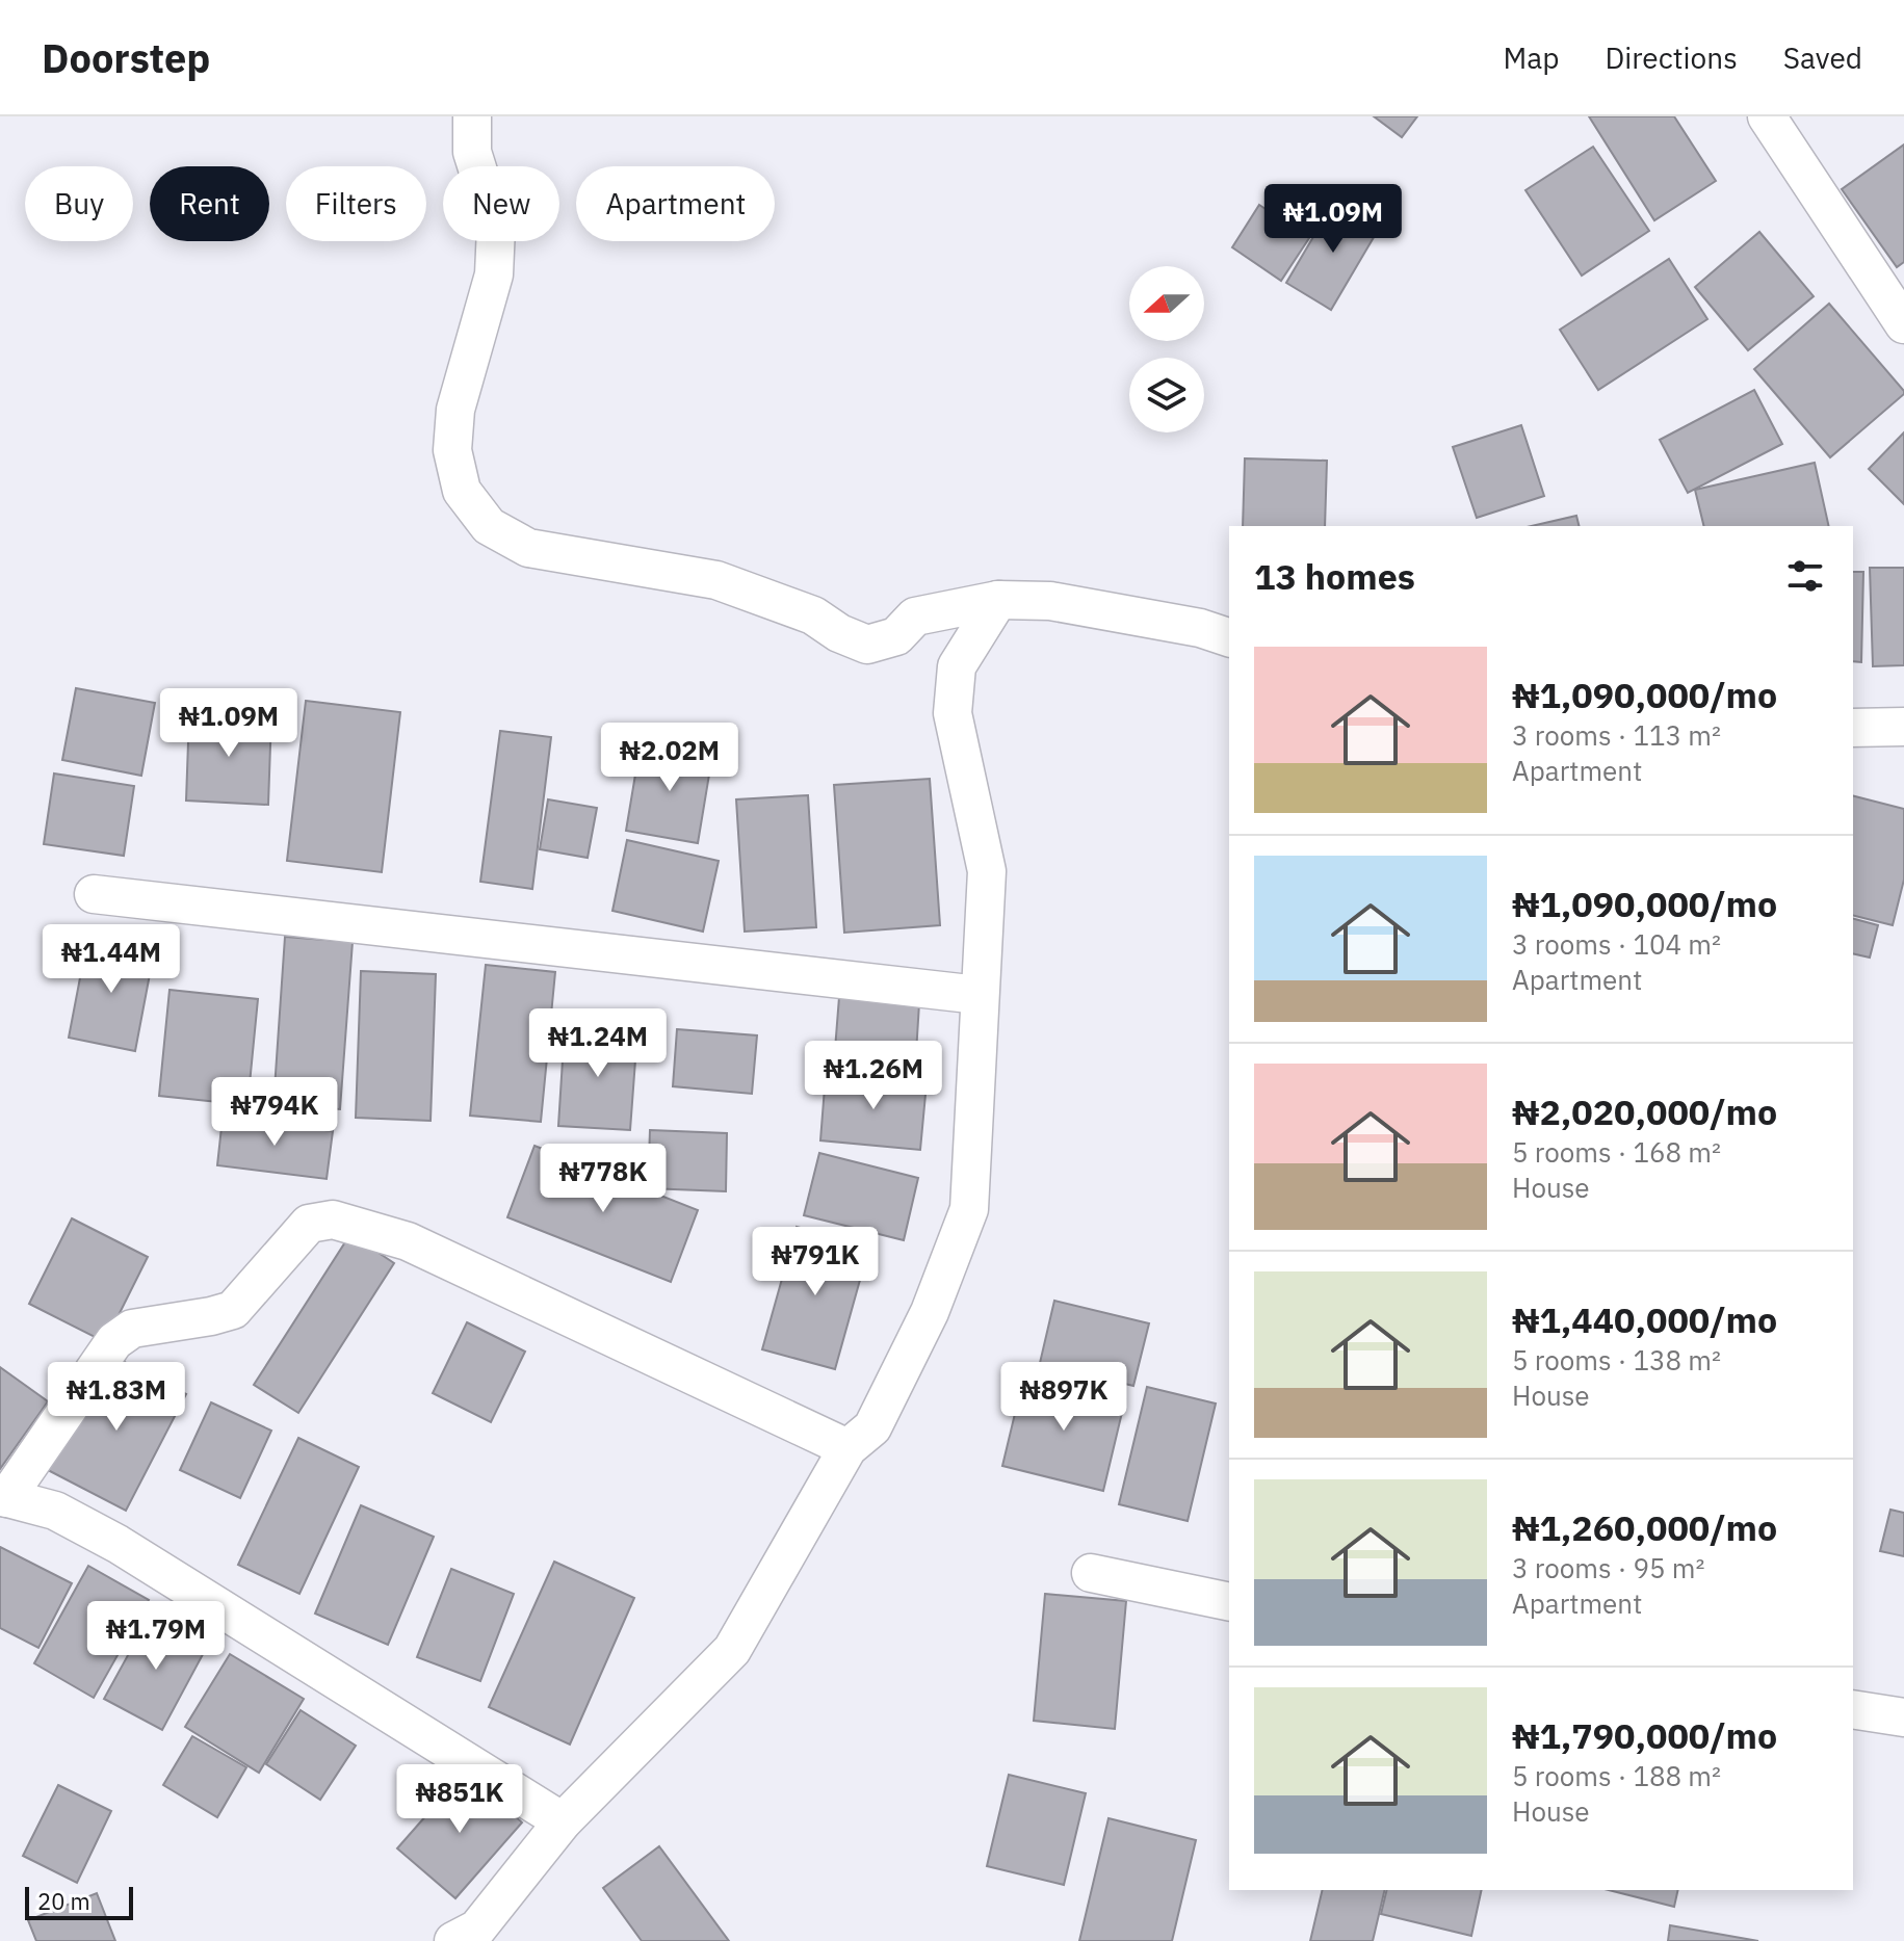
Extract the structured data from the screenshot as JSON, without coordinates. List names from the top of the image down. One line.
{"scale_bar":"20 m","north":"left","page":{"header":"Doorstep","nav":["Map","Directions","Saved"],"chip":["Buy","Rent","Filters","New","Apartment"],"price":["₦1.09M","₦1.09M","₦2.02M","₦1.44M","₦1.24M","₦1.26M","₦794K","₦778K","₦791K","₦1.83M","₦897K","₦1.79M","₦851K"],"heading":"13 homes","list":[{"name":"₦1,090,000/mo","note":"3 rooms · 113 m² · Apartment"},{"name":"₦1,090,000/mo","note":"3 rooms · 104 m² · Apartment"},{"name":"₦2,020,000/mo","note":"5 rooms · 168 m² · House"},{"name":"₦1,440,000/mo","note":"5 rooms · 138 m² · House"},{"name":"₦1,260,000/mo","note":"3 rooms · 95 m² · Apartment"},{"name":"₦1,790,000/mo","note":"5 rooms · 188 m² · House"}],"scale":"20 m"}}
